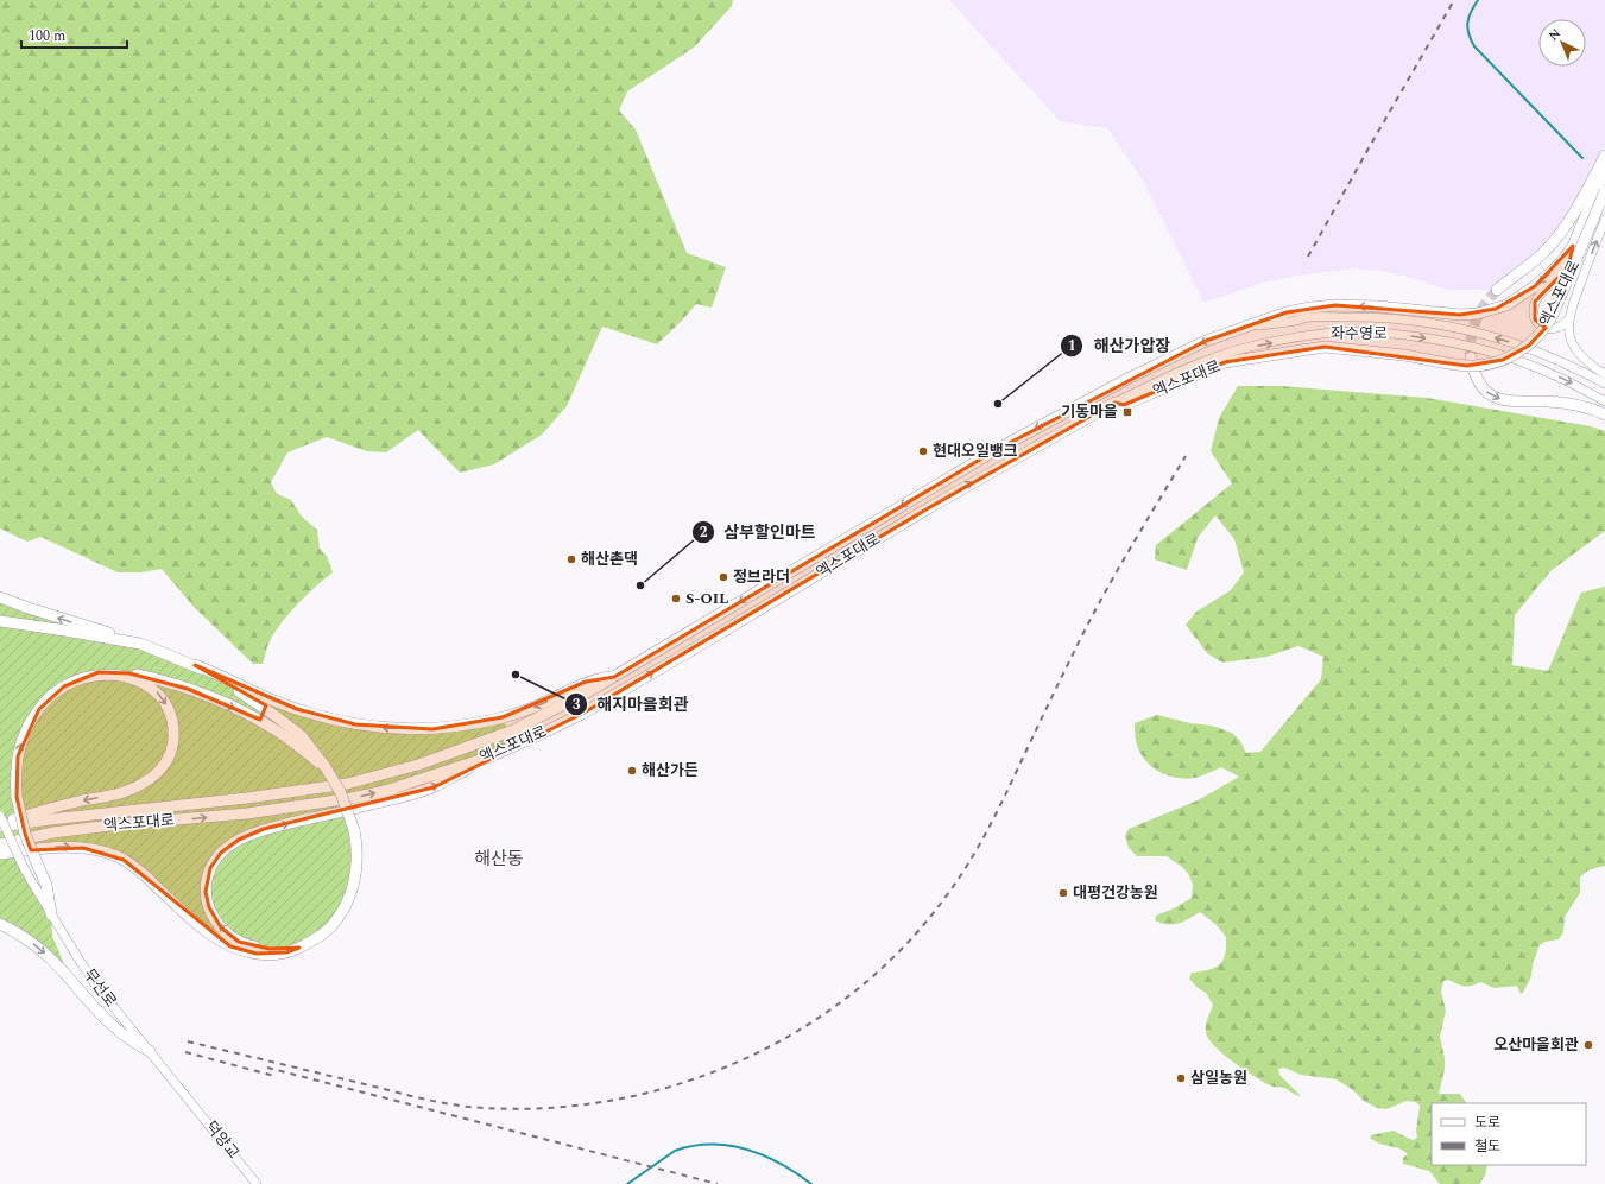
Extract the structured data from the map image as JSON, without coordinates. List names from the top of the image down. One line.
{"streets":{"highway":["엑스포대로"],"street":["좌수영로","무선로","덕양교"]},"crossings":[["엑스포대로","좌수영로"],["무선로","덕양교"]],"districts":["해산동"],"places":{"other":["해산가압장","현대오일뱅크","해산촌댁","정브라더","삼부할인마트","S-OIL","해지마을회관","해산가든","대평건강농원","오산마을회관","삼일농원"],"transit":["기동마을"]},"legend":["도로","철도"],"scale_bar":"100 m","north":"top left"}
